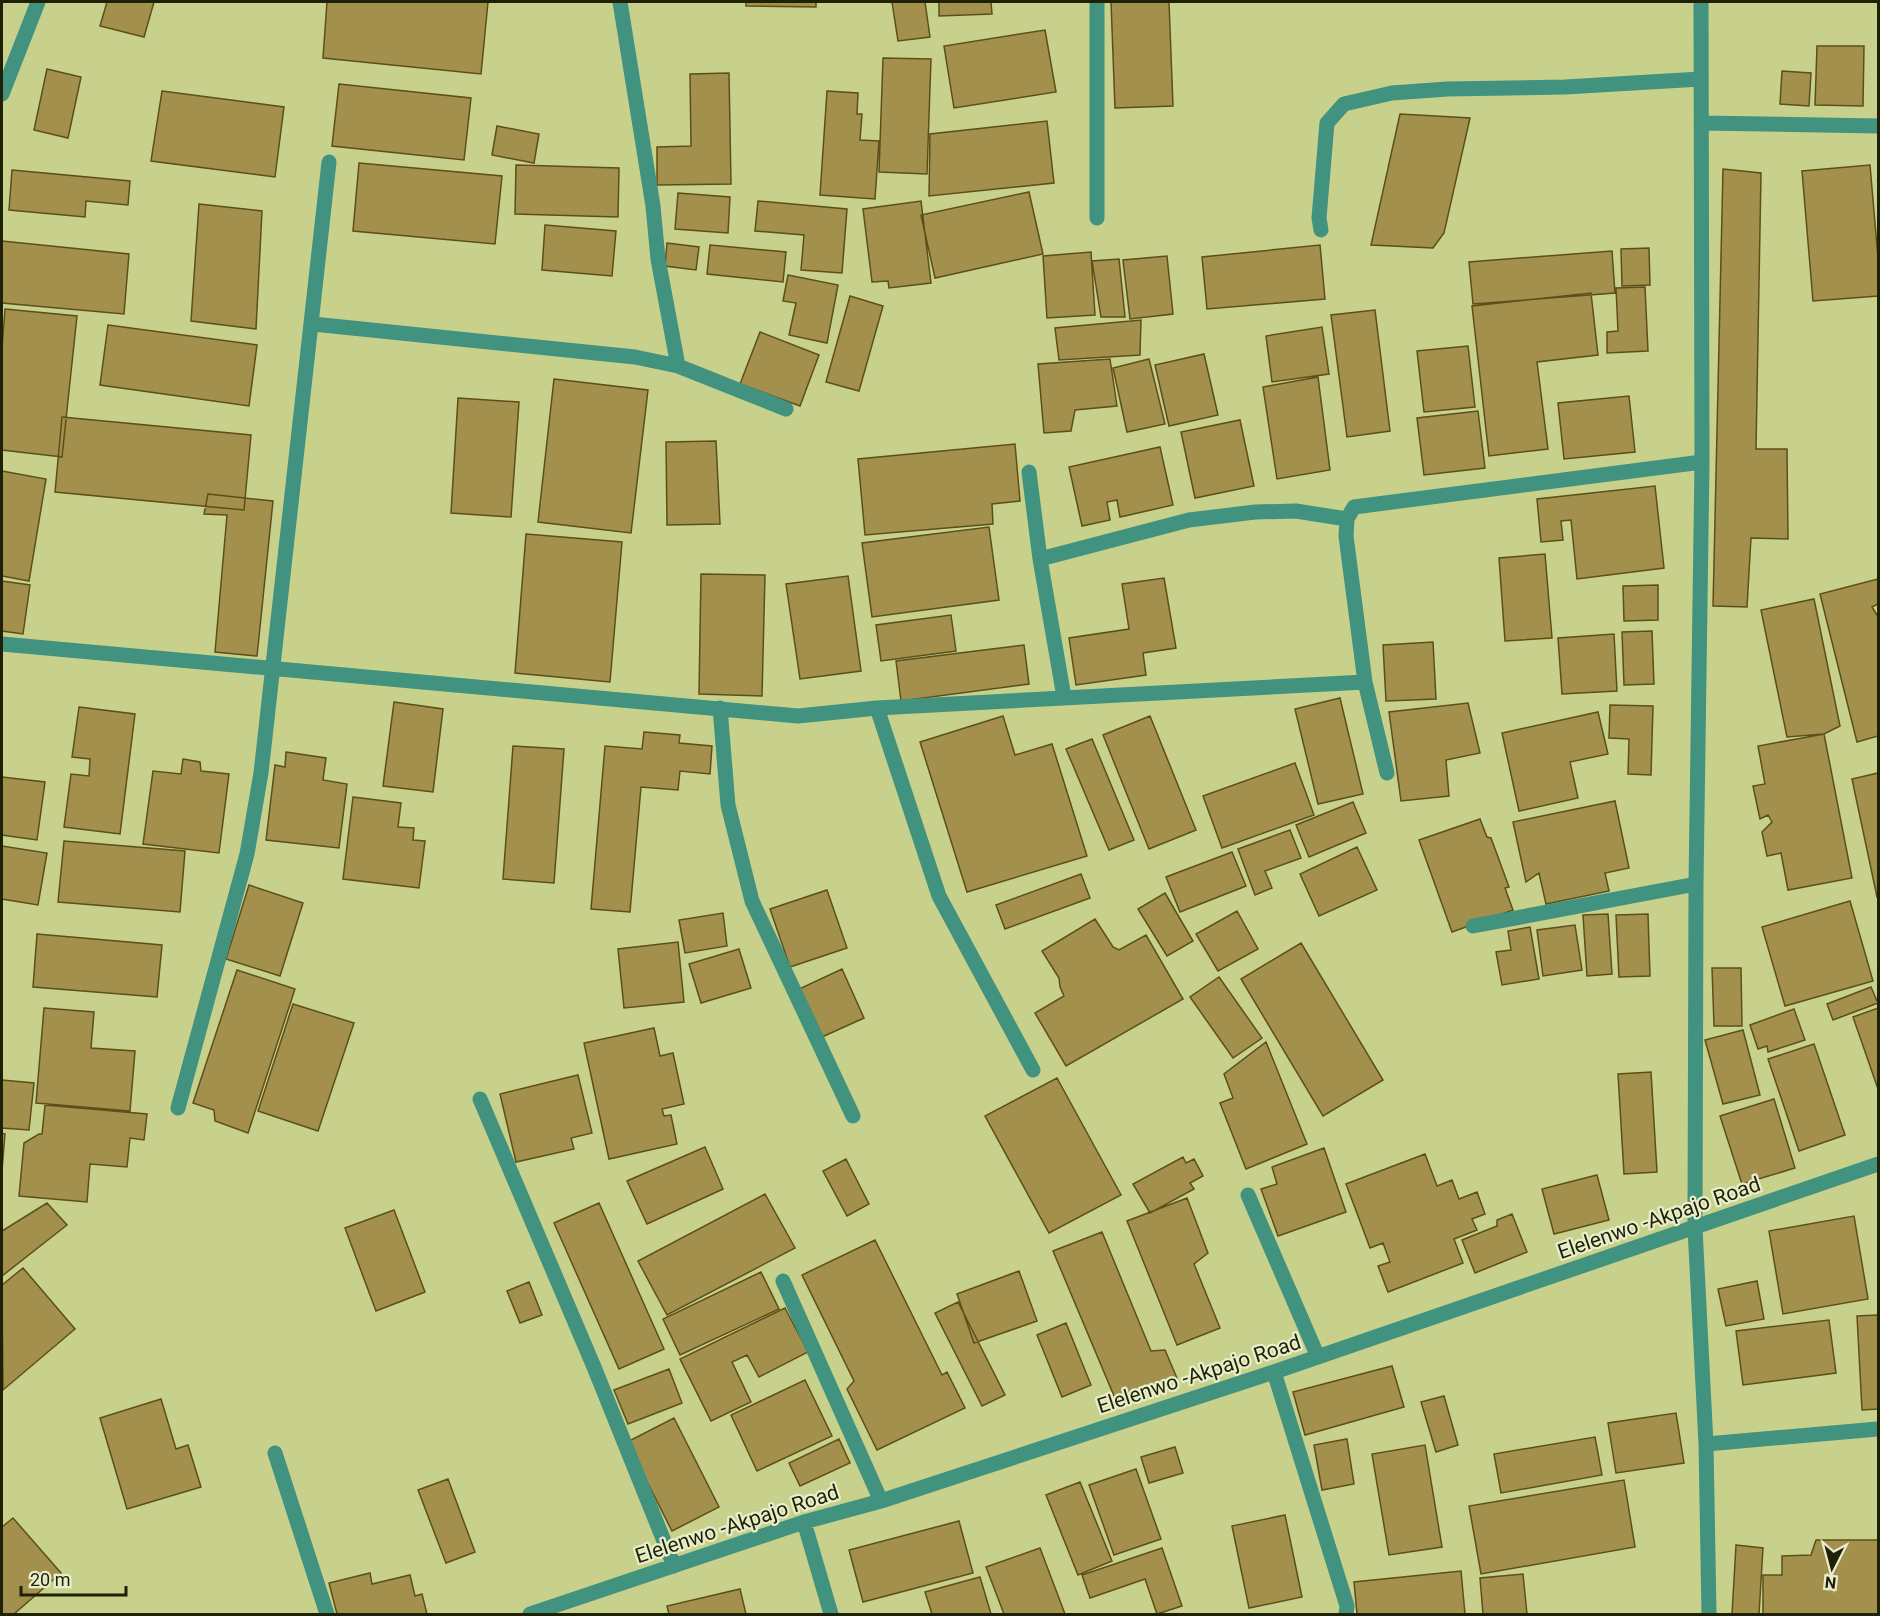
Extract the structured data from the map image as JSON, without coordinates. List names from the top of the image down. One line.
{"streets":{"street":["Elelenwo -Akpajo Road"]},"scale_bar":"20 m","north":"bottom"}
